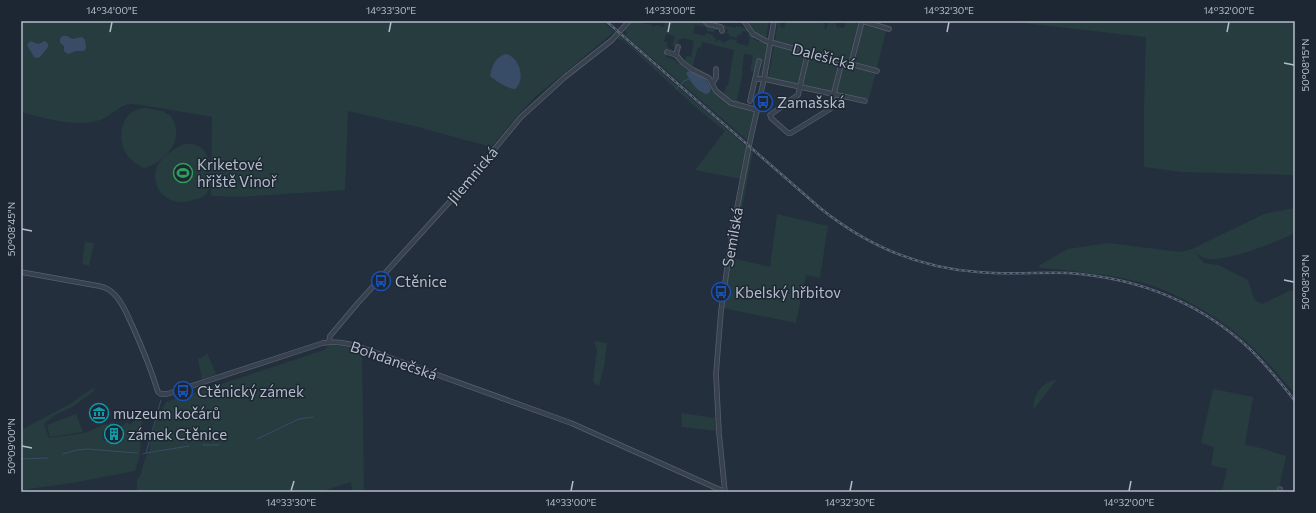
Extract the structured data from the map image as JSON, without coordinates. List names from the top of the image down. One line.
{"streets":{"street":["Dalešická","Jilemnická","Semilská","Bohdanečská"]},"crossings":[["Dalešická","Semilská"],["Jilemnická","Bohdanečská"],["Semilská","Bohdanečská"]],"places":{"bus stop":["Zamašská","Ctěnice","Kbelský hřbitov","Ctěnický zámek"],"sports":["Kriketové hřiště Vinoř"],"museum":["muzeum kočárů"],"building":["zámek Ctěnice"]},"coordinates":["14°34'00\"E","14°33'30\"E","14°33'00\"E","14°32'30\"E","14°32'00\"E","50°08'15\"N","50°08'45\"N","50°08'30\"N","50°09'00\"N"]}
